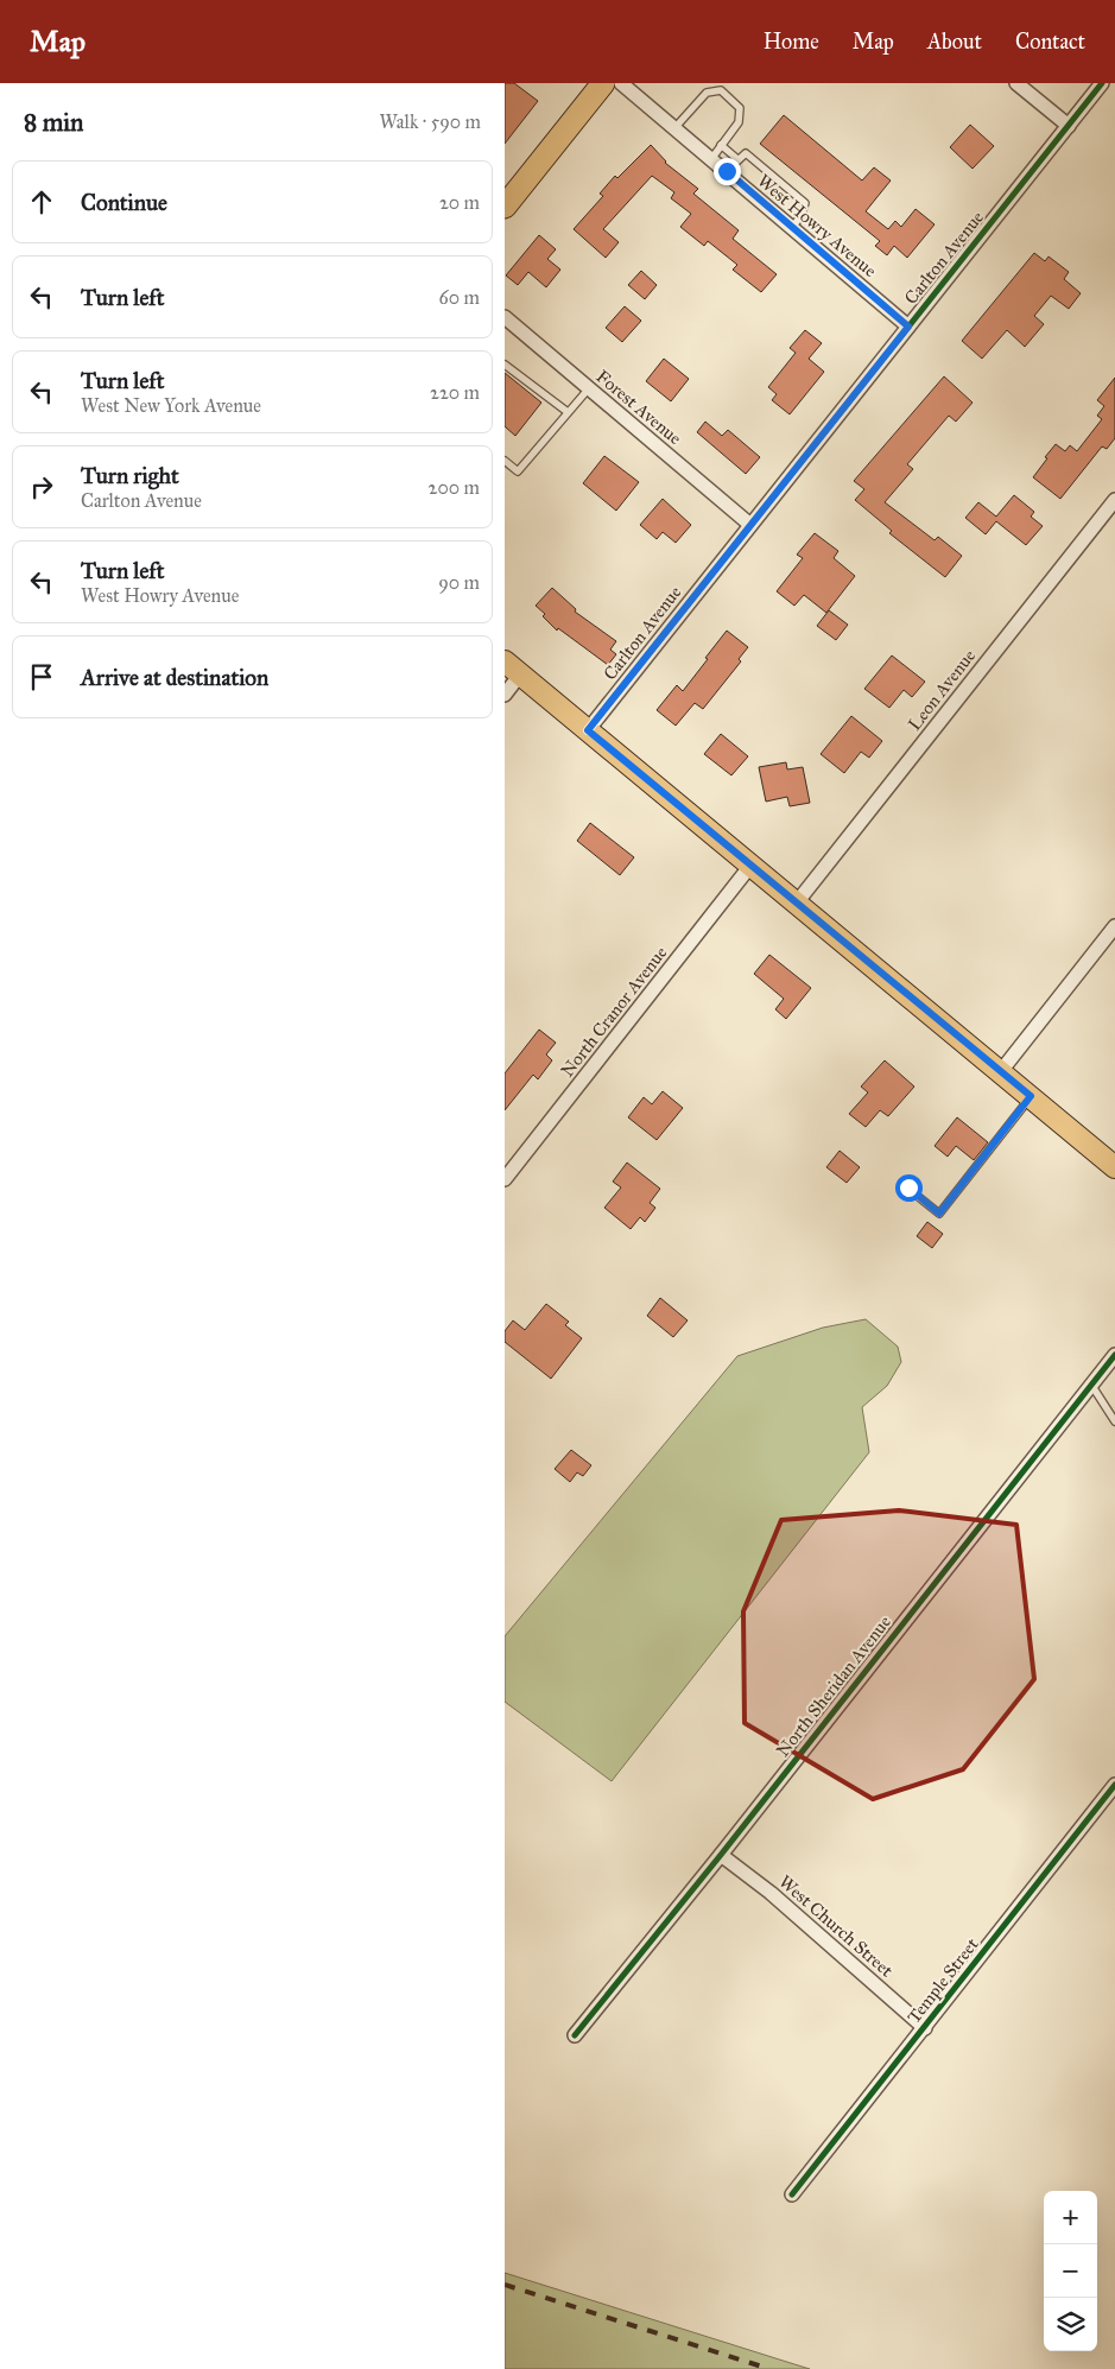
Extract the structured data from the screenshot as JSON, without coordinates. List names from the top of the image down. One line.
{"streets":{"street":["West Howry Avenue","Carlton Avenue","Forest Avenue","Leon Avenue","North Cranor Avenue","North Sheridan Avenue","West Church Street","Temple Street"]},"crossings":[["West Howry Avenue","Carlton Avenue"],["Carlton Avenue","Forest Avenue"],["North Sheridan Avenue","West Church Street"],["West Church Street","Temple Street"]],"page":{"header":"Map","nav":["Home","Map","About","Contact"],"heading":["8 min","Walk · 590 m"],"list":[["Continue","20 m"],["Turn left","60 m"],["Turn left","West New York Avenue","220 m"],["Turn right","Carlton Avenue","200 m"],["Turn left","West Howry Avenue","90 m"],"Arrive at destination"],"map_buttons":["+","−"]}}
